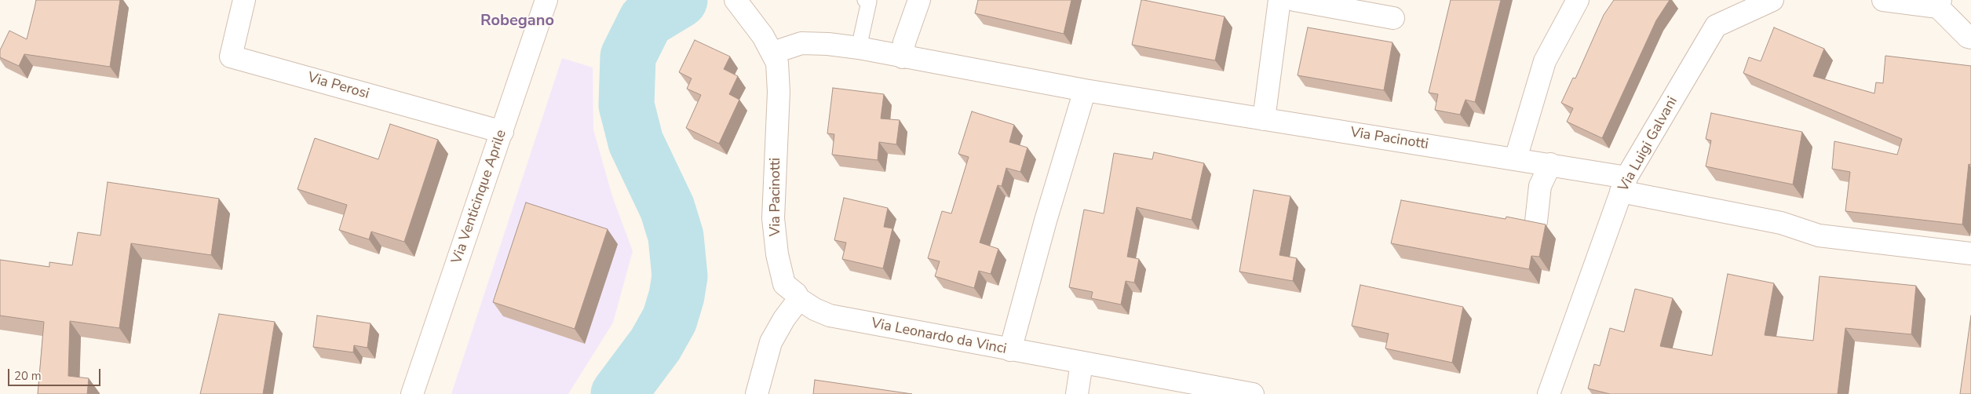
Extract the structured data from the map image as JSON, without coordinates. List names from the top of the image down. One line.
{"streets":{"street":["Via Perosi","Via Pacinotti","Via Luigi Galvani","Via Venticinque Aprile","Via Leonardo da Vinci"]},"crossings":[["Via Perosi","Via Venticinque Aprile"],["Via Pacinotti","Via Luigi Galvani"],["Via Pacinotti","Via Leonardo da Vinci"]],"districts":["Robegano"],"scale_bar":"20 m"}
